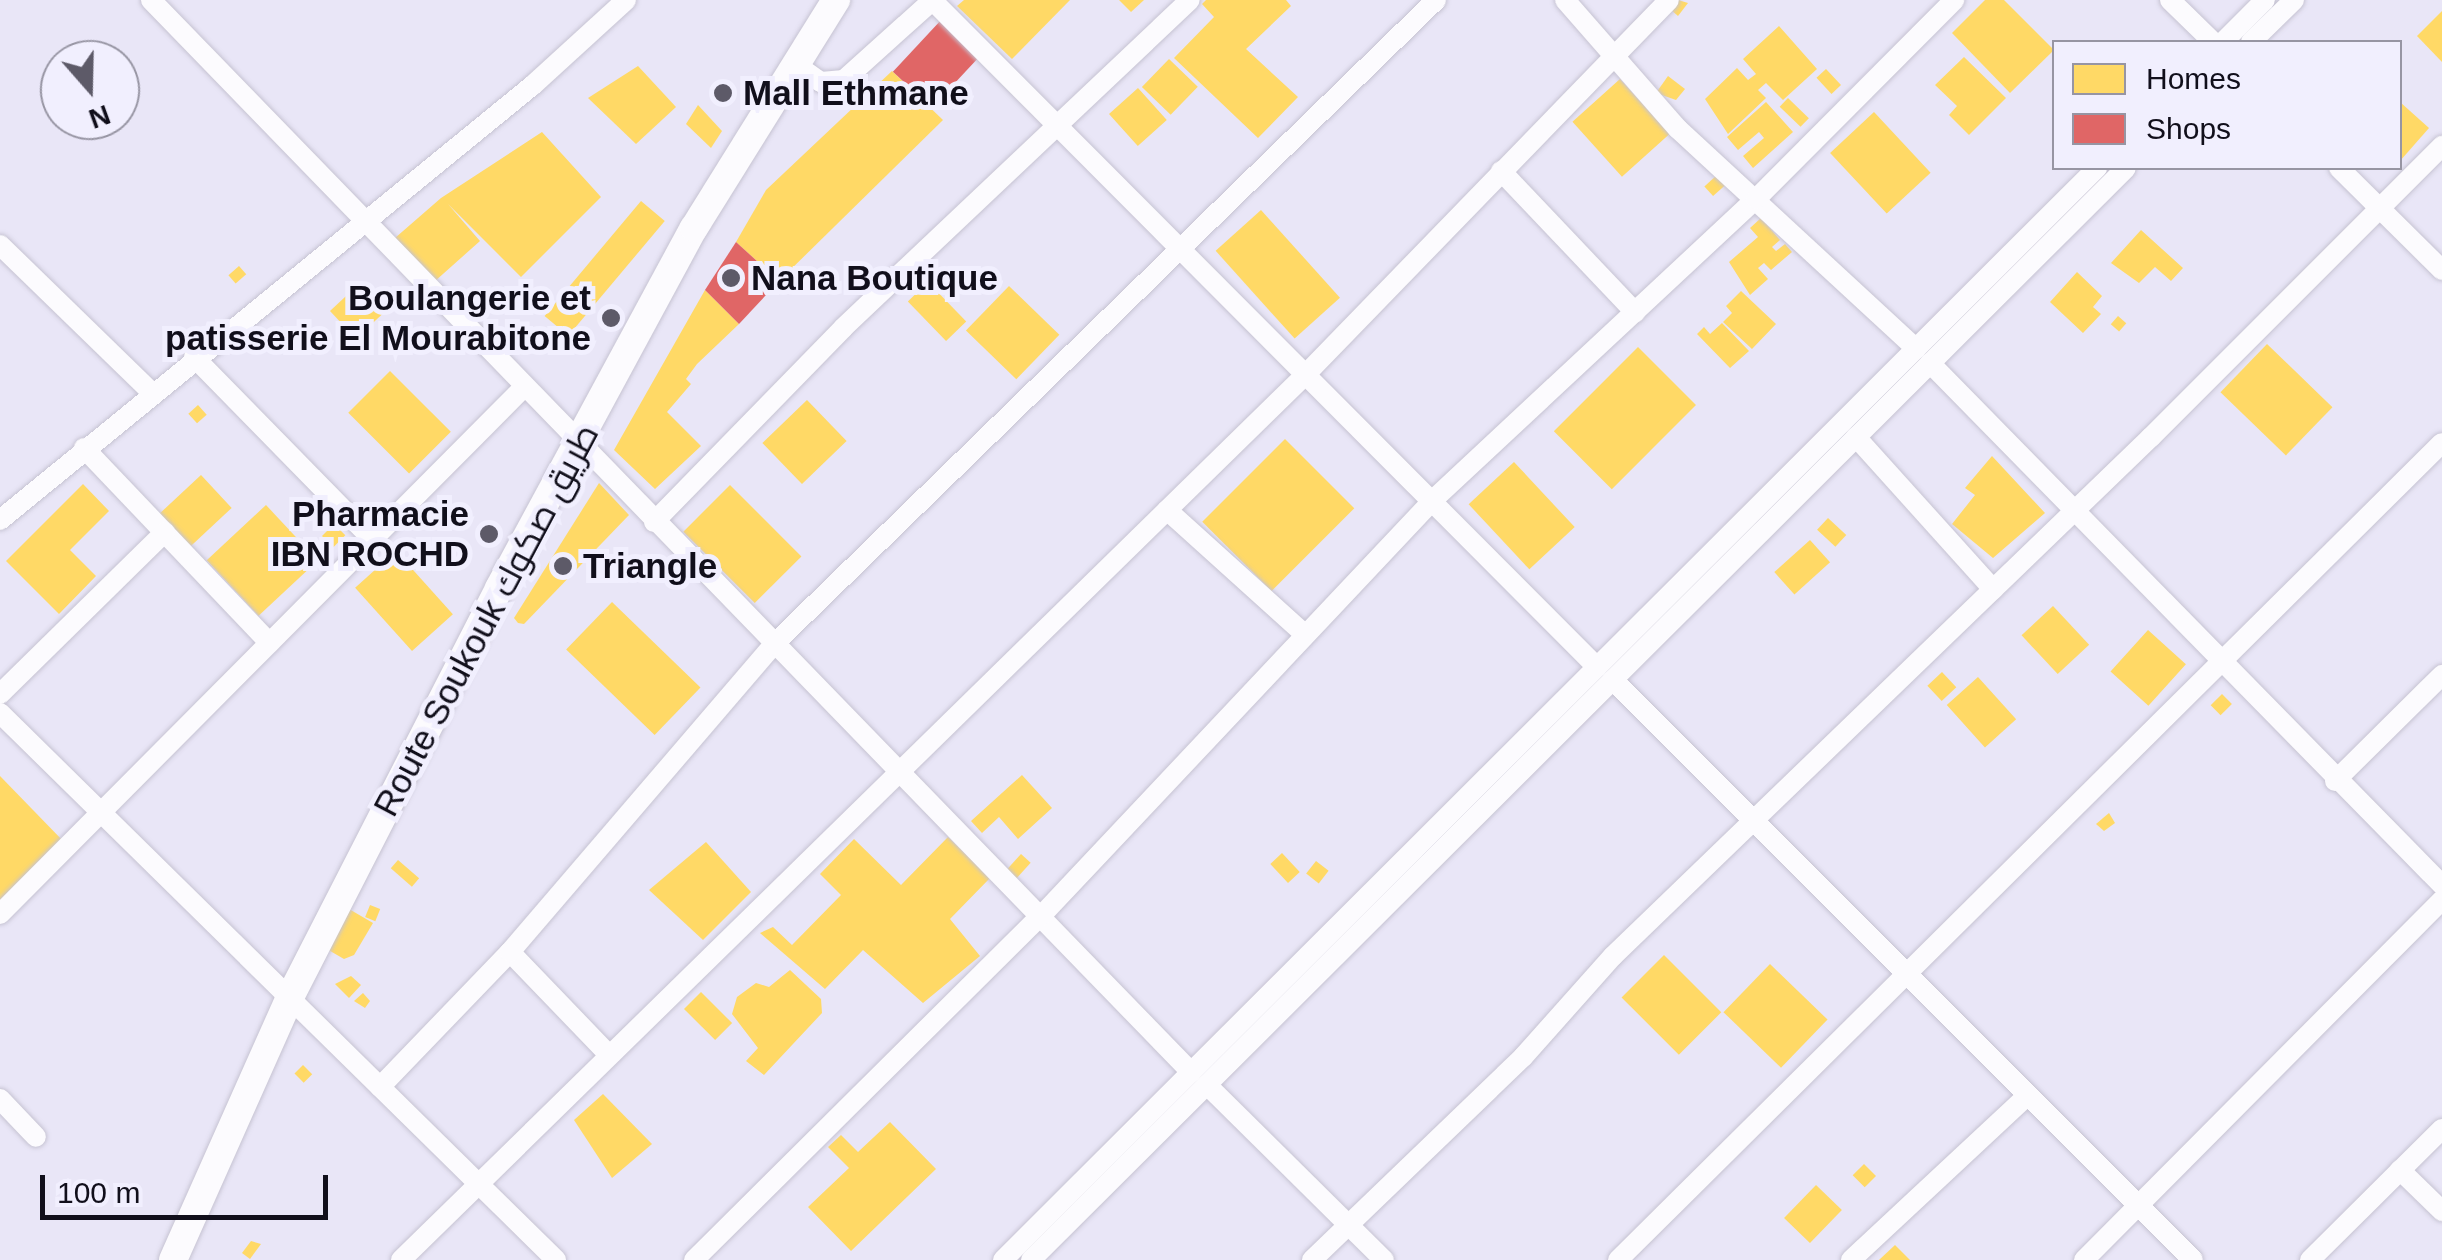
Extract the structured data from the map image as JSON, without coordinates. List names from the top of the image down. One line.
{"streets":{"street":["Route Soukouk طريق صكوك"]},"places":["Mall Ethmane","Nana Boutique","Boulangerie et patisserie El Mourabitone","Pharmacie IBN ROCHD","Triangle"],"legend":["Homes","Shops"],"scale_bar":"100 m","north":"bottom"}
